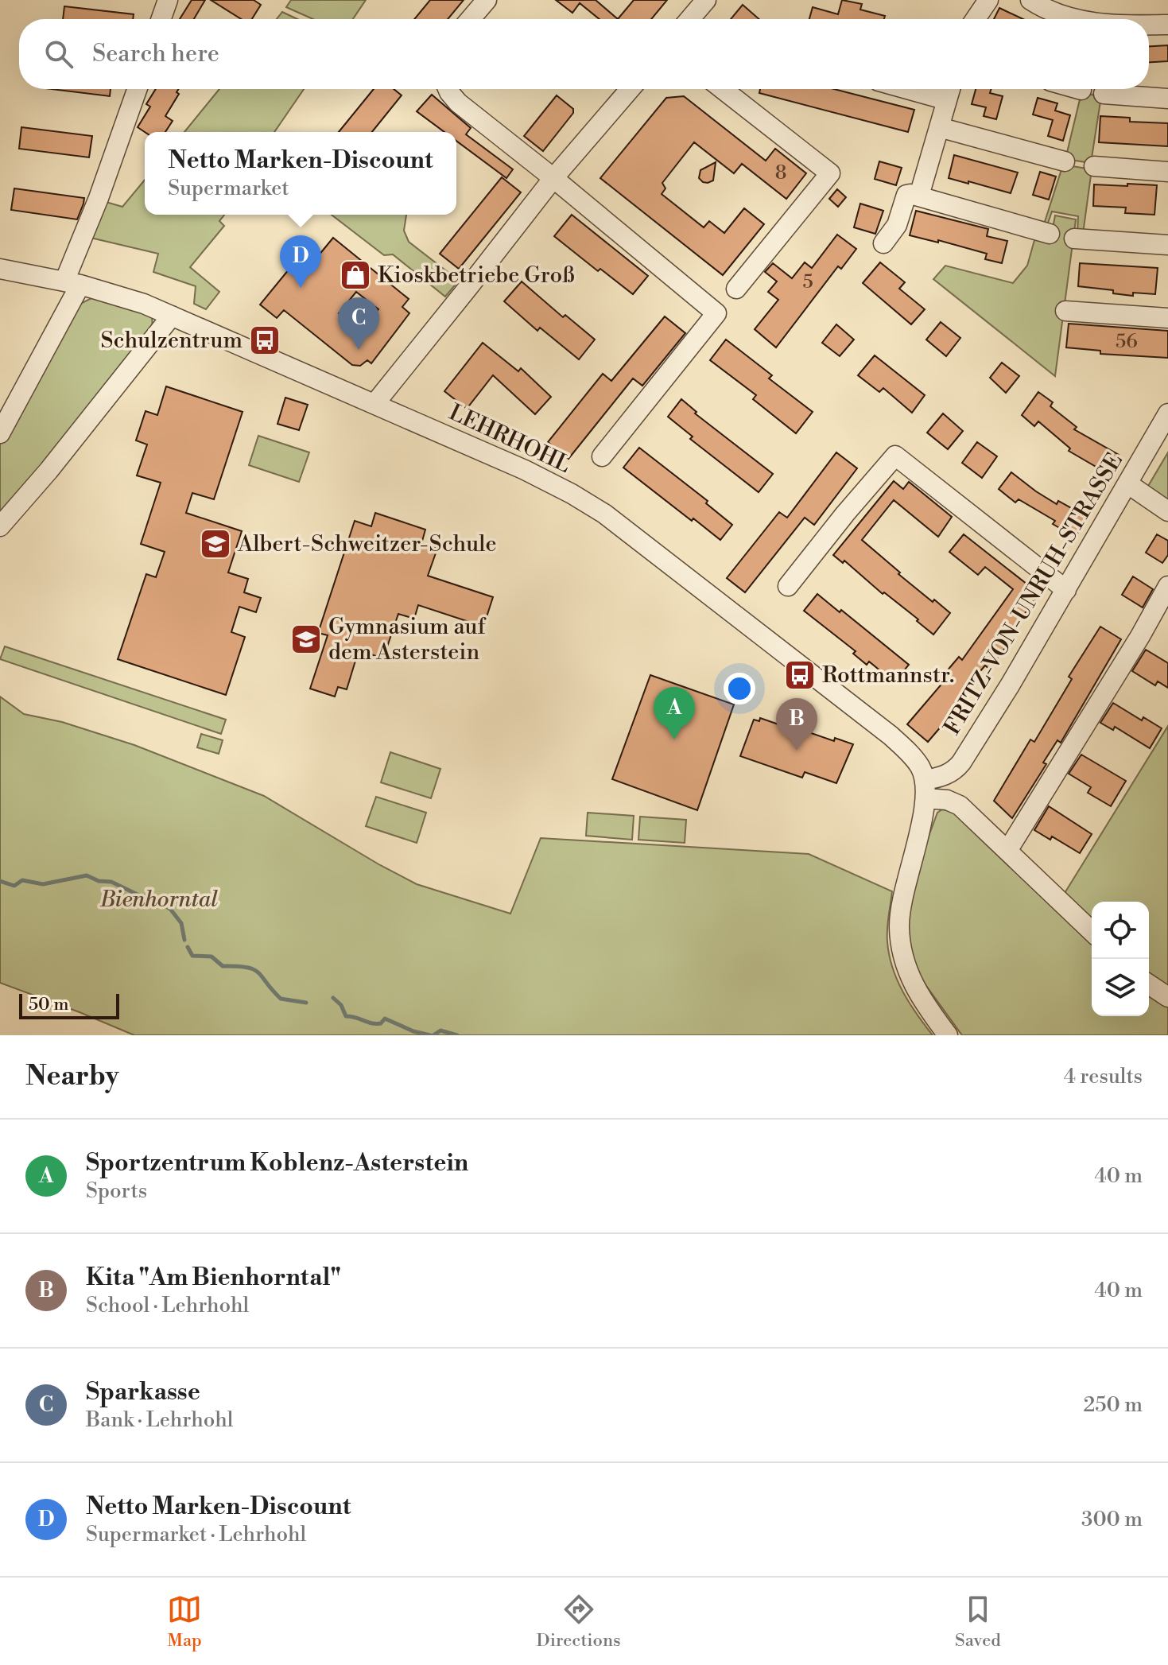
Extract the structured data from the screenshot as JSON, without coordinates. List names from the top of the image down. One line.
{"streets":{"street":["LEHRHOHL","FRITZ-VON-UNRUH-STRASSE"]},"crossings":[["LEHRHOHL","FRITZ-VON-UNRUH-STRASSE"]],"parks":["Bienhorntal"],"places":{"shop":["Kioskbetriebe Groß"],"bus stop":["Schulzentrum","Rottmannstr."],"school or university":["Albert-Schweitzer-Schule","Gymnasium auf dem Asterstein"]},"house_numbers":["8","5","56"],"scale_bar":"50 m","page":{"search":"Search here","popup":["Netto Marken-Discount","Supermarket"],"pins":["D","C","A","B"],"scale":"50 m","heading":["Nearby","4 results"],"list":[{"mark":"A","name":"Sportzentrum Koblenz-Asterstein","note":"Sports","value":"40 m"},{"mark":"B","name":"Kita \"Am Bienhorntal\"","note":"School · Lehrhohl","value":"40 m"},{"mark":"C","name":"Sparkasse","note":"Bank · Lehrhohl","value":"250 m"},{"mark":"D","name":"Netto Marken-Discount","note":"Supermarket · Lehrhohl","value":"300 m"}],"nav":["Map","Directions","Saved"]}}
